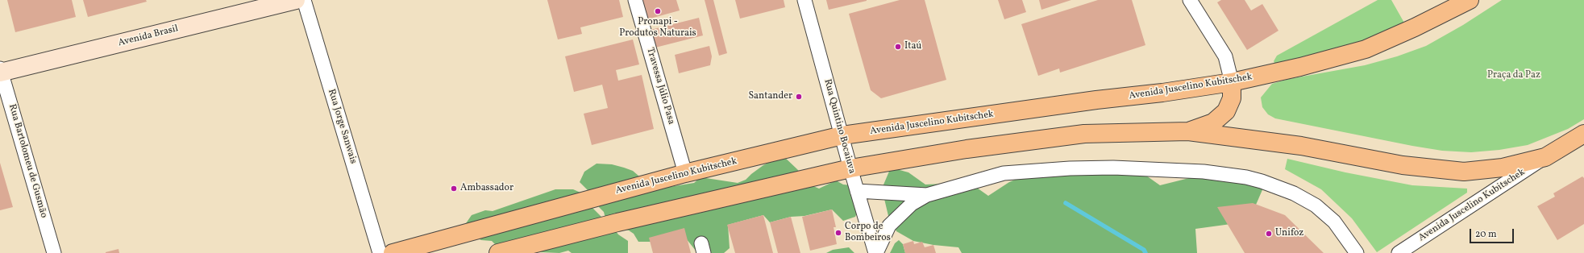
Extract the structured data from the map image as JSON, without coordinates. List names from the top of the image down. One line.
{"streets":{"main road":["Avenida Juscelino Kubitschek"],"street":["Avenida Brasil","Travessa Júlio Pasa","Rua Jorge Sanwais","Rua Quintino Bocaiuva","Rua Bartolomeu de Gusmão"]},"crossings":[["Avenida Brasil","Rua Bartolomeu de Gusmão"],["Travessa Júlio Pasa","Avenida Juscelino Kubitschek"],["Avenida Juscelino Kubitschek","Rua Quintino Bocaiuva"]],"parks":["Praça da Paz"],"places":["Pronapi - Produtos Naturais","Itaú","Santander","Ambassador","Corpo de Bombeiros","Unifoz"],"scale_bar":"20 m"}
